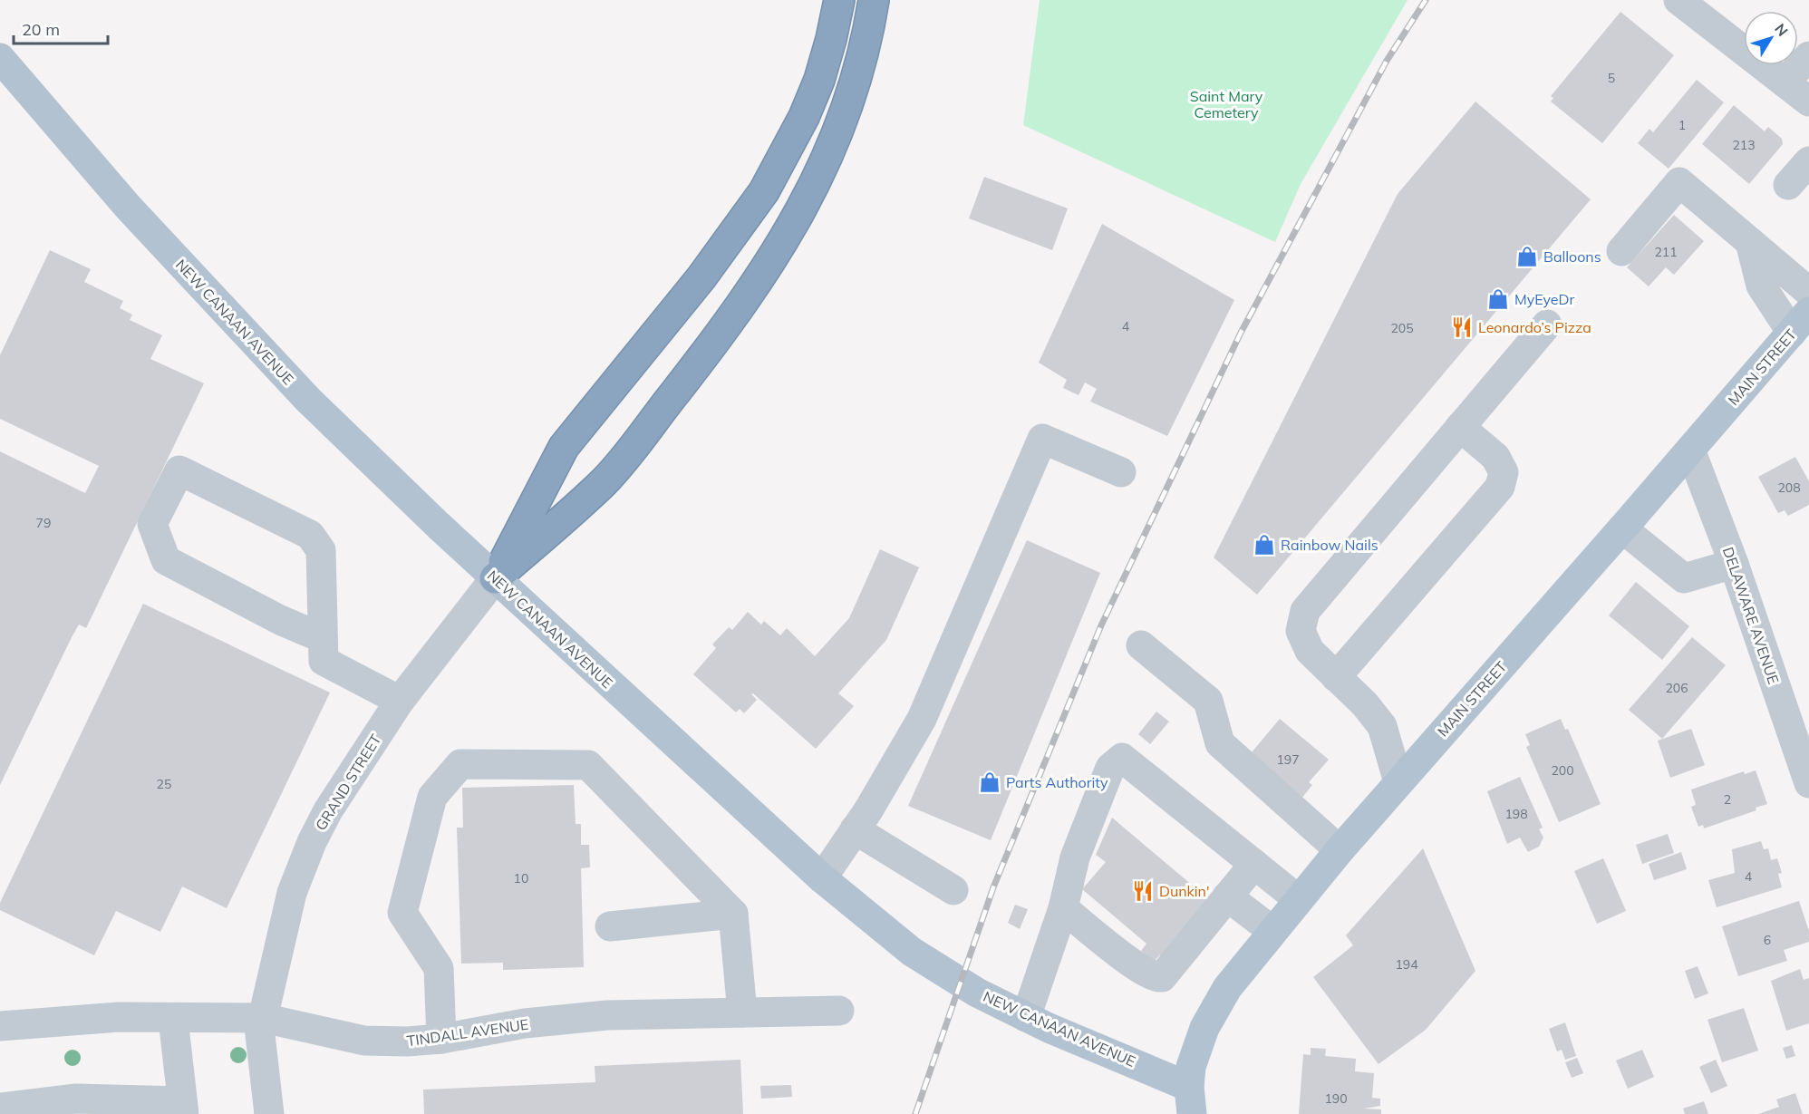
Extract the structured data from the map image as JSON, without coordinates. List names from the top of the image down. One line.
{"streets":{"main road":["NEW CANAAN AVENUE","MAIN STREET"],"street":["DELAWARE AVENUE","GRAND STREET","TINDALL AVENUE"]},"crossings":[["NEW CANAAN AVENUE","MAIN STREET"],["NEW CANAAN AVENUE","GRAND STREET"],["MAIN STREET","DELAWARE AVENUE"],["GRAND STREET","TINDALL AVENUE"]],"parks":["Saint Mary Cemetery"],"places":{"shop":["Balloons","MyEyeDr","Rainbow Nails","Parts Authority"],"restaurant":["Leonardo’s Pizza","Dunkin'"]},"house_numbers":["5","1","213","211","4","205","208","79","206","197","200","25","2","198","4","10","6","194","190"],"scale_bar":"20 m","north":"top right"}
